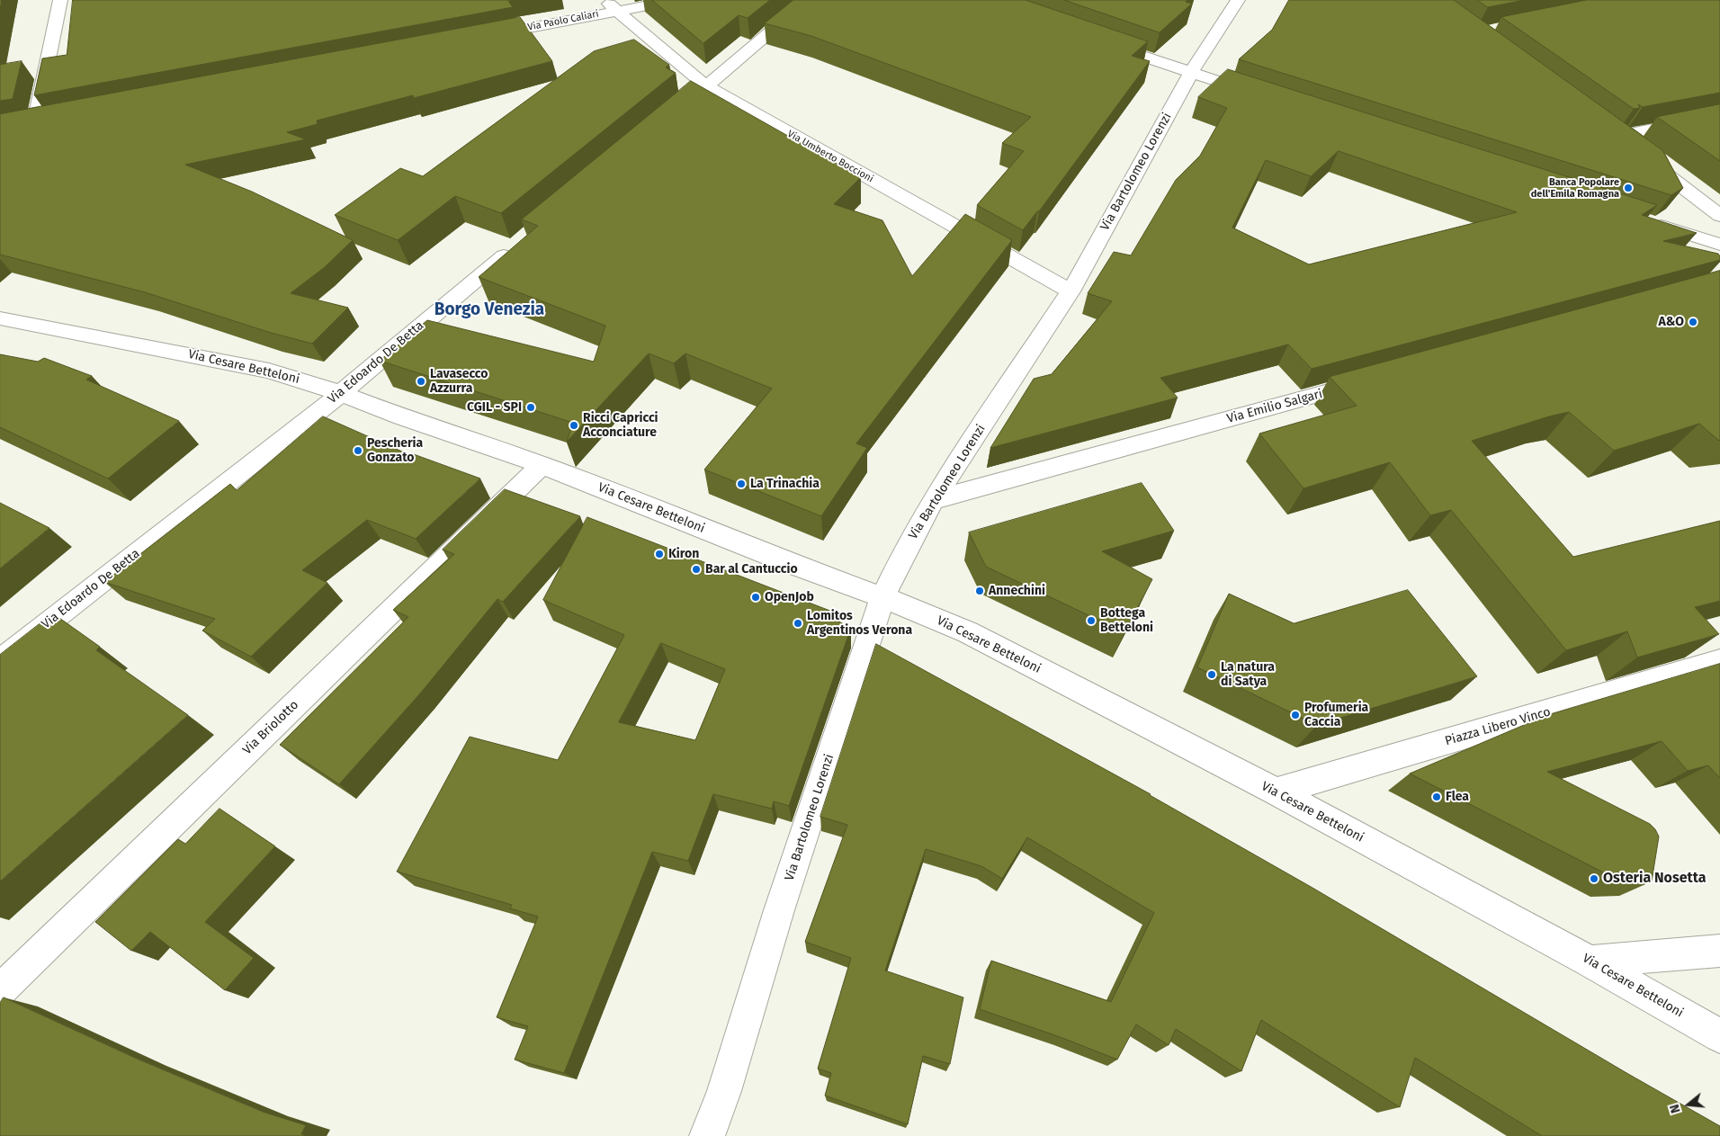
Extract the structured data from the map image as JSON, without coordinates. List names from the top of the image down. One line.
{"streets":{"street":["Via Paolo Caliari","Via Umberto Boccioni","Via Bartolomeo Lorenzi","Via Edoardo De Betta","Via Cesare Betteloni","Via Emilio Salgari","Piazza Libero Vinco","Via Briolotto"]},"crossings":[["Via Paolo Caliari","Via Umberto Boccioni"],["Via Umberto Boccioni","Via Bartolomeo Lorenzi"],["Via Bartolomeo Lorenzi","Via Cesare Betteloni"],["Via Bartolomeo Lorenzi","Via Emilio Salgari"],["Via Edoardo De Betta","Via Cesare Betteloni"],["Via Cesare Betteloni","Piazza Libero Vinco"],["Via Cesare Betteloni","Via Briolotto"]],"districts":["Borgo Venezia"],"places":["Banca Popolare dell'Emila Romagna","A&O","Lavasecco Azzurra","CGIL - SPI","Ricci Capricci Acconciature","Pescheria Gonzato","La Trinachia","Kiron","Bar al Cantuccio","Annechini","OpenJob","Bottega Betteloni","Lomitos Argentinos Verona","La natura di Satya","Profumeria Caccia","Flea","Osteria Nosetta"],"north":"left"}
